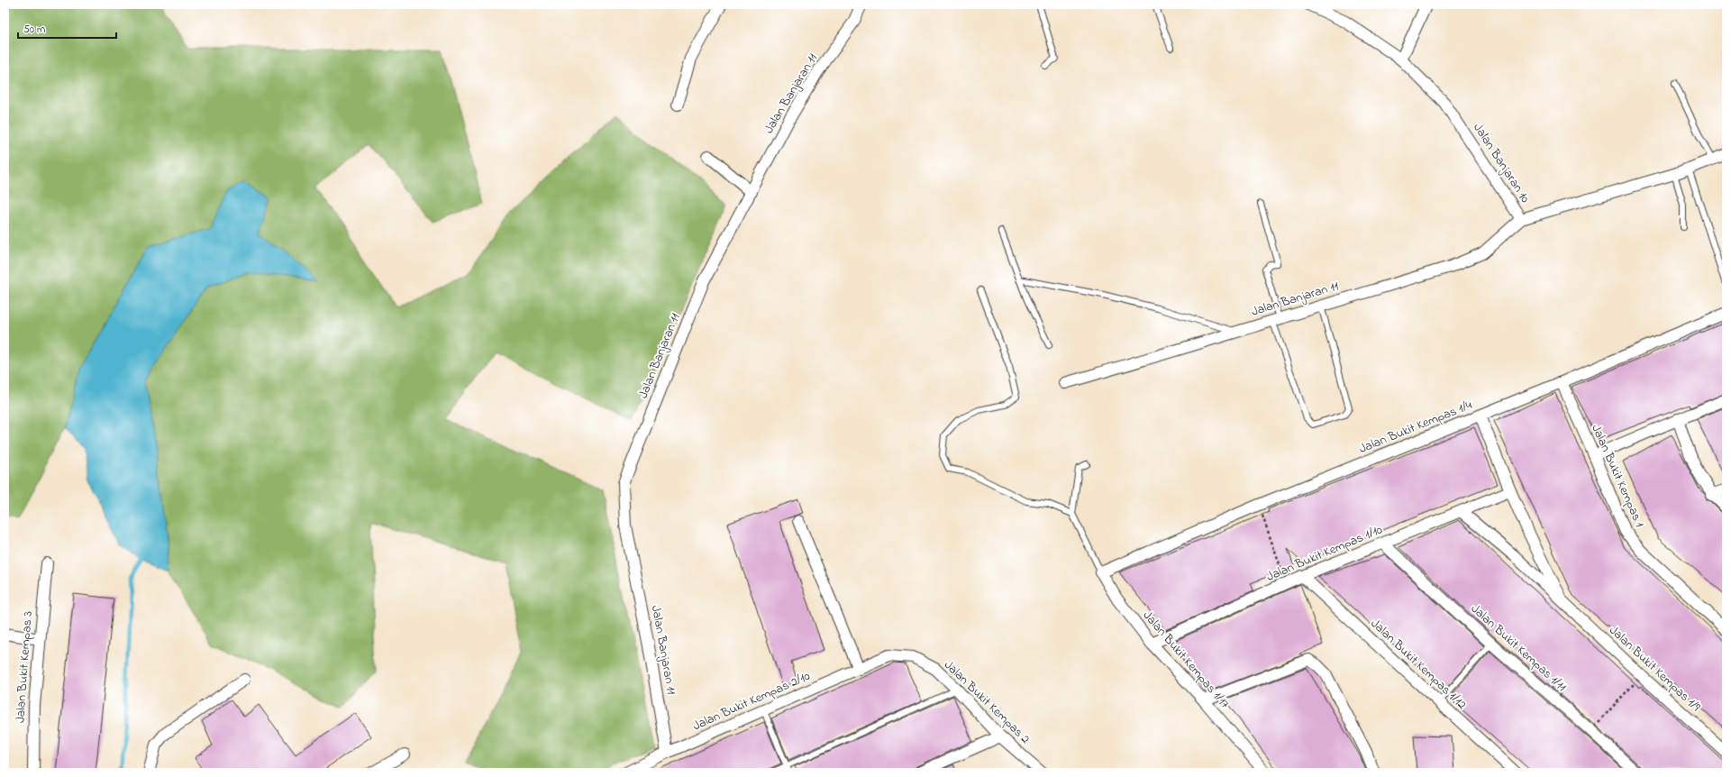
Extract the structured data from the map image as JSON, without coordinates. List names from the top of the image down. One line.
{"streets":{"street":["Jalan Banjaran 11","Jalan Banjaran 10","Jalan Bukit Kempas 1/4","Jalan Bukit Kempas 1","Jalan Bukit Kempas 1/10","Jalan Bukit Kempas 1/11","Jalan Bukit Kempas 1/17","Jalan Bukit Kempas 1/12","Jalan Bukit Kempas 3","Jalan Bukit Kempas 1/9","Jalan Bukit Kempas 2/10","Jalan Bukit Kempas 2"]},"crossings":[["Jalan Banjaran 11","Jalan Banjaran 10"],["Jalan Banjaran 11","Jalan Bukit Kempas 2/10"],["Jalan Bukit Kempas 1/4","Jalan Bukit Kempas 1"],["Jalan Bukit Kempas 1/4","Jalan Bukit Kempas 1/17"],["Jalan Bukit Kempas 1/4","Jalan Bukit Kempas 1/9"],["Jalan Bukit Kempas 1/10","Jalan Bukit Kempas 1/11"],["Jalan Bukit Kempas 1/10","Jalan Bukit Kempas 1/17"],["Jalan Bukit Kempas 1/10","Jalan Bukit Kempas 1/12"],["Jalan Bukit Kempas 1/10","Jalan Bukit Kempas 1/9"],["Jalan Bukit Kempas 2/10","Jalan Bukit Kempas 2"]],"scale_bar":"50 m"}
